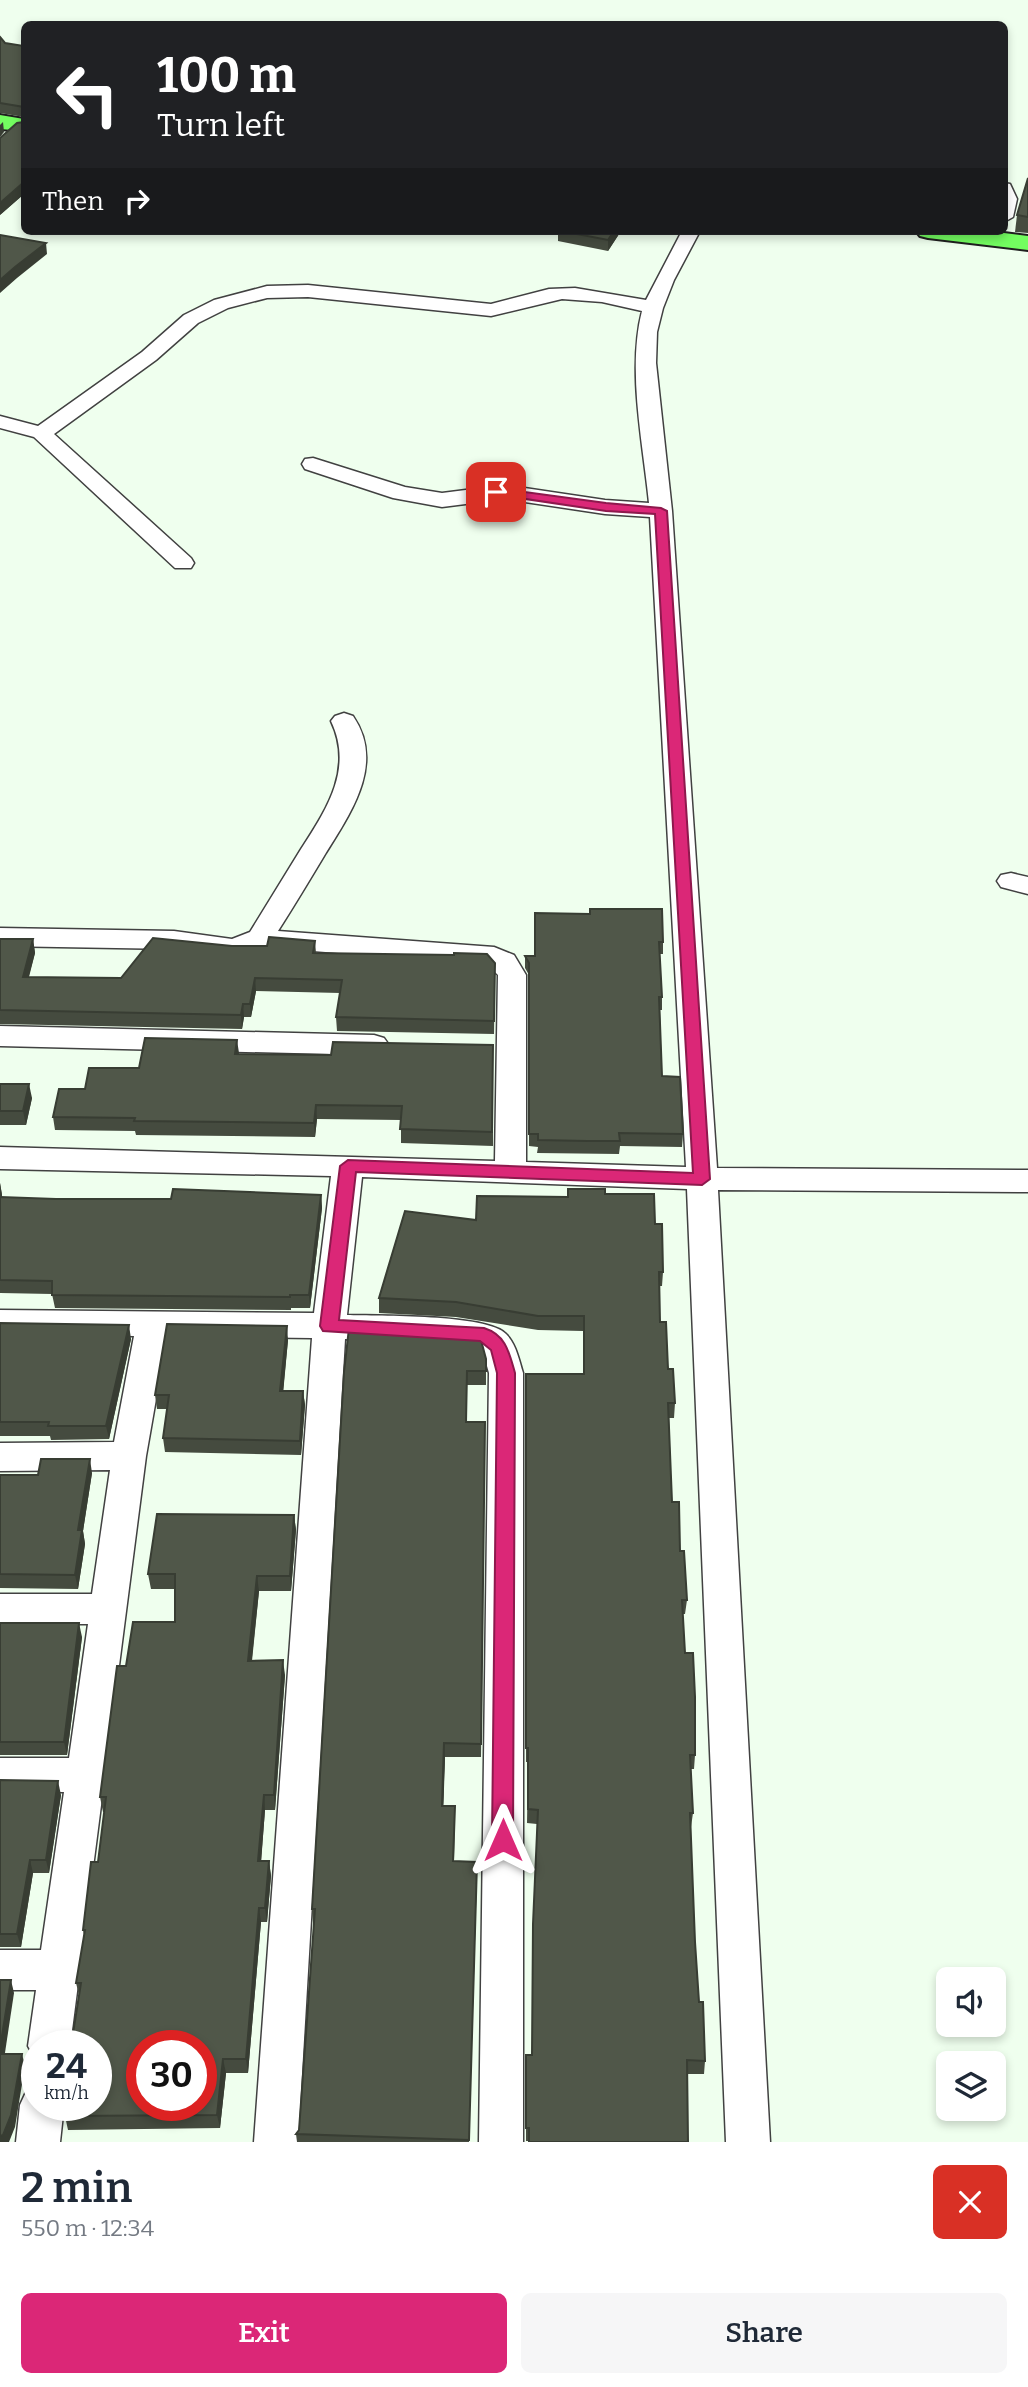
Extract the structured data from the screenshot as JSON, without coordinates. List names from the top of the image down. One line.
{"page":{"turn":["100 m","Turn left"],"then":"Then","speed":"24 km/h","limit":"30","heading":["2 min","550 m · 12:34"],"buttons":["Exit","Share"]}}
